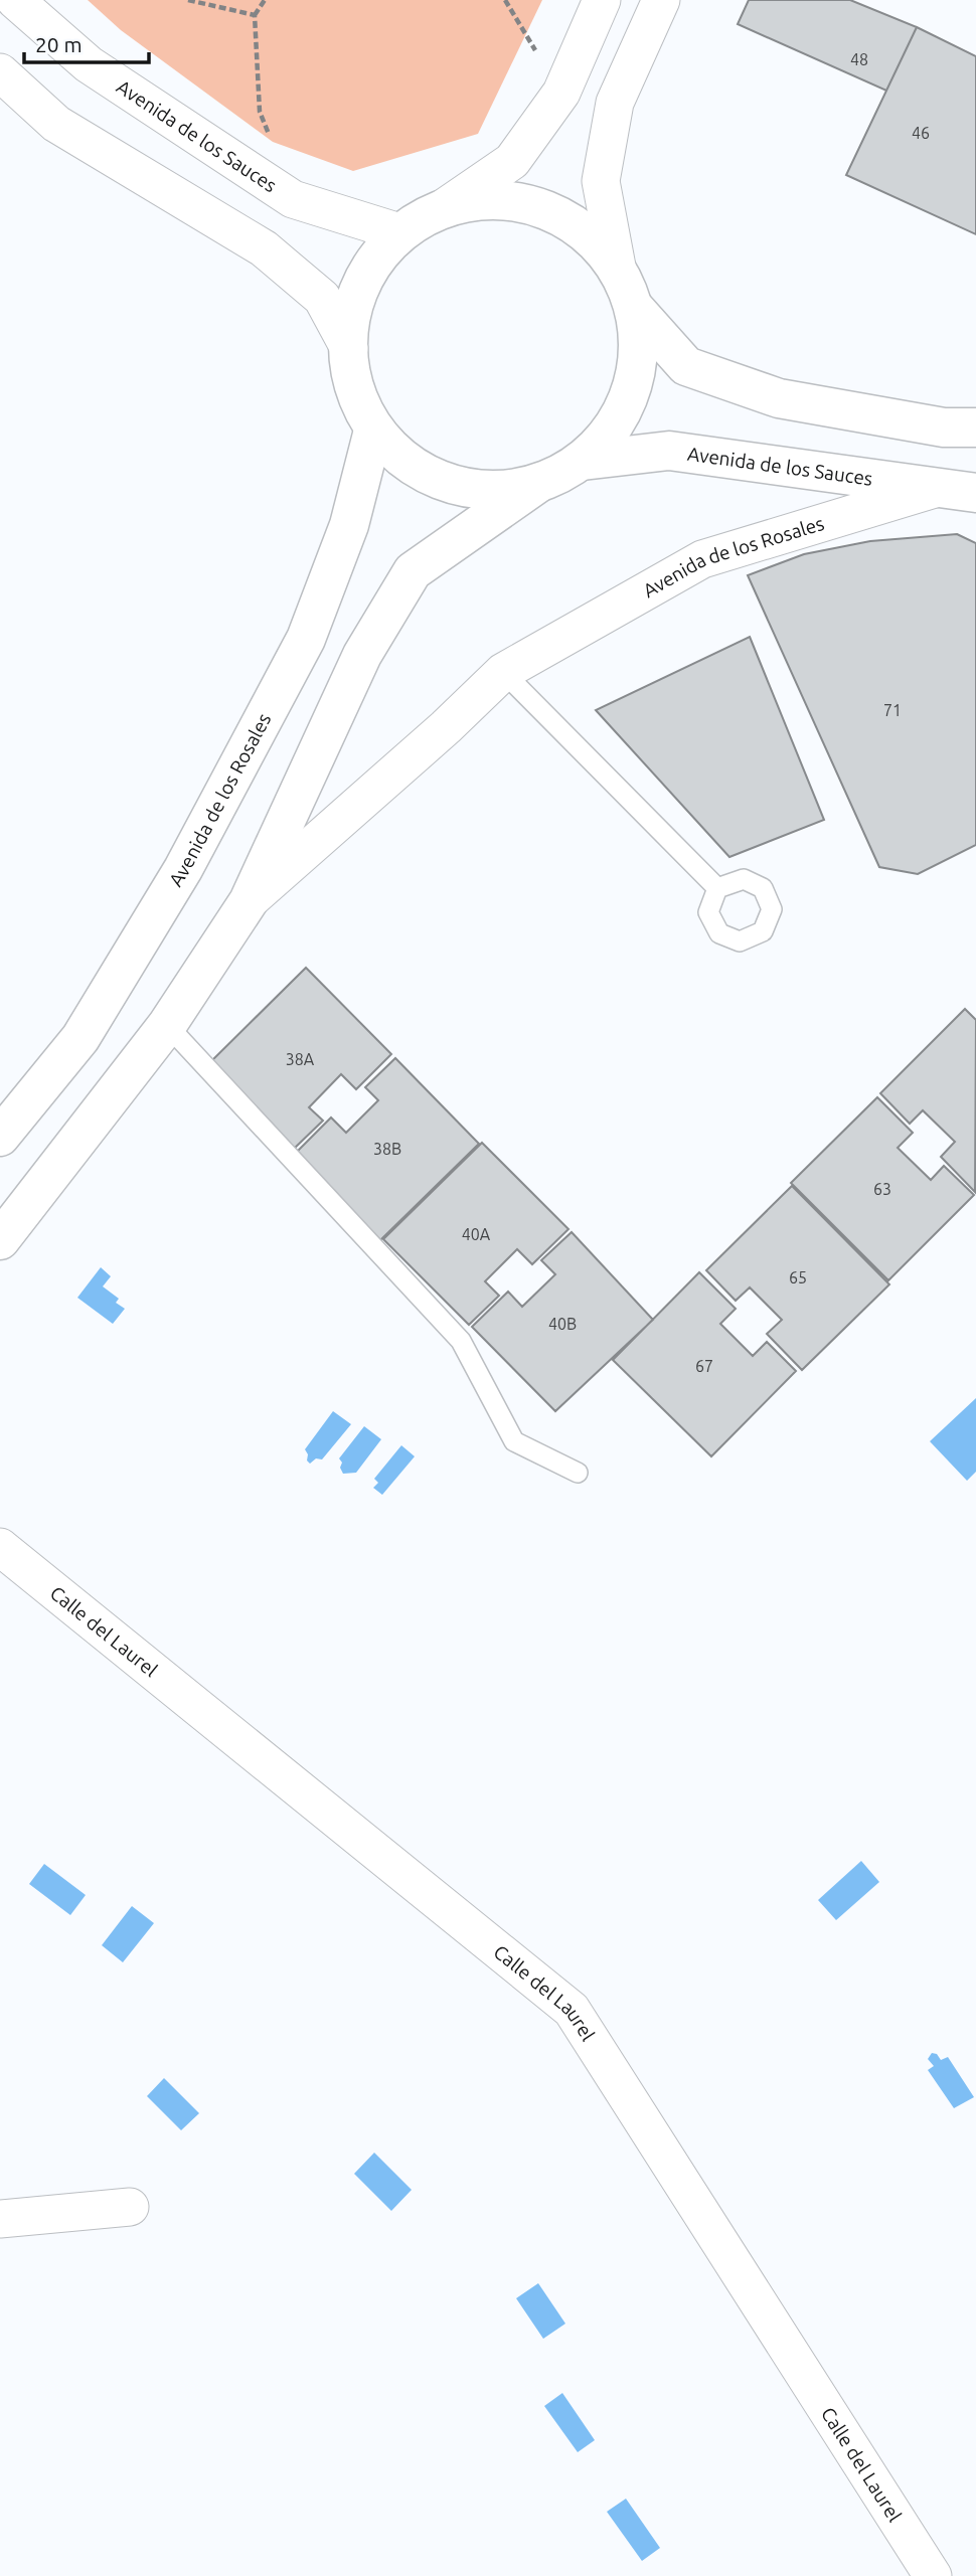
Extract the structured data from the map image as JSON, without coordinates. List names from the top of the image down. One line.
{"streets":{"street":["Avenida de los Sauces","Avenida de los Rosales","Calle del Laurel"]},"crossings":[["Avenida de los Sauces","Avenida de los Rosales"]],"house_numbers":["48","46","71","38A","38B","63","40A","65","40B","67"],"scale_bar":"20 m"}
